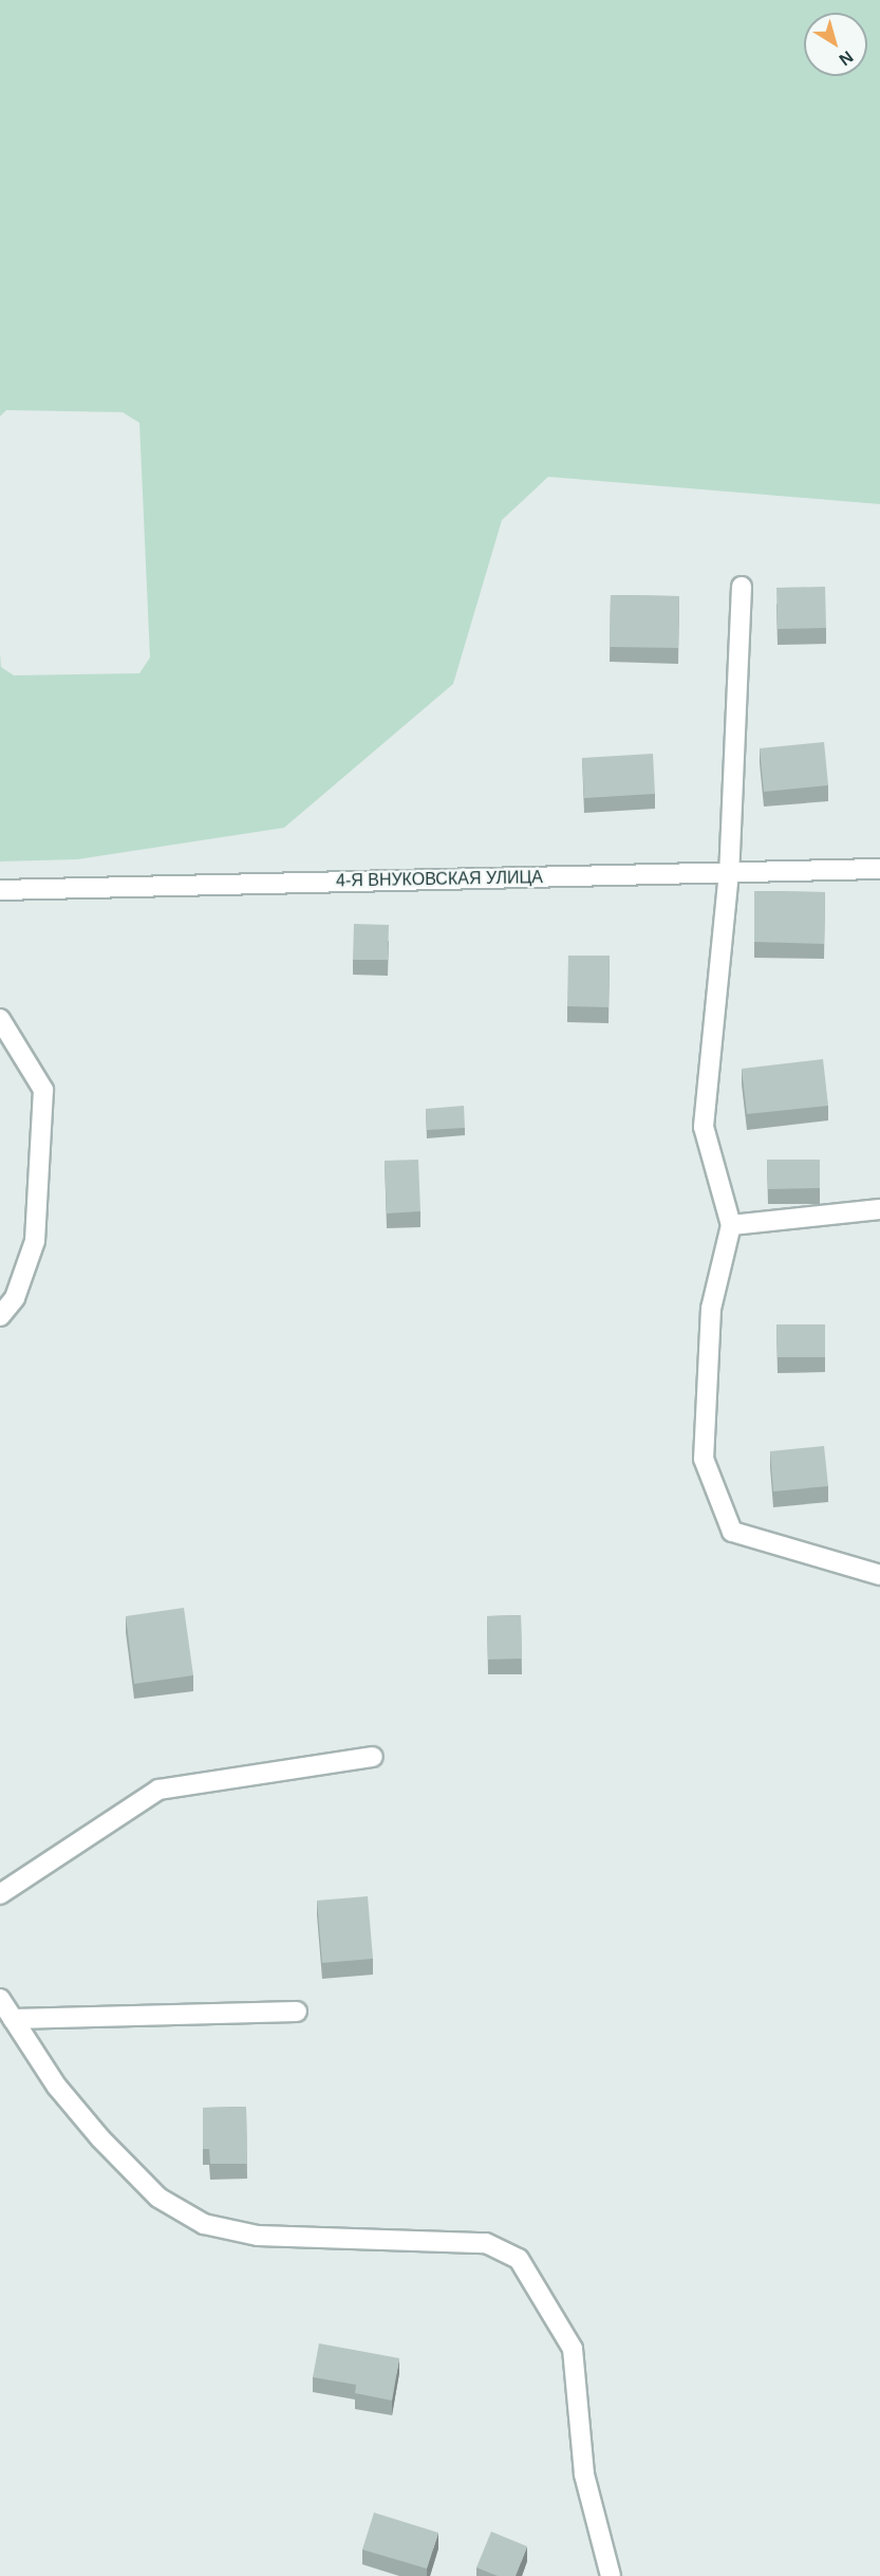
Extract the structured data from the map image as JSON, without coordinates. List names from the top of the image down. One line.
{"streets":{"street":["4-Я ВНУКОВСКАЯ УЛИЦА"]},"north":"bottom right"}
